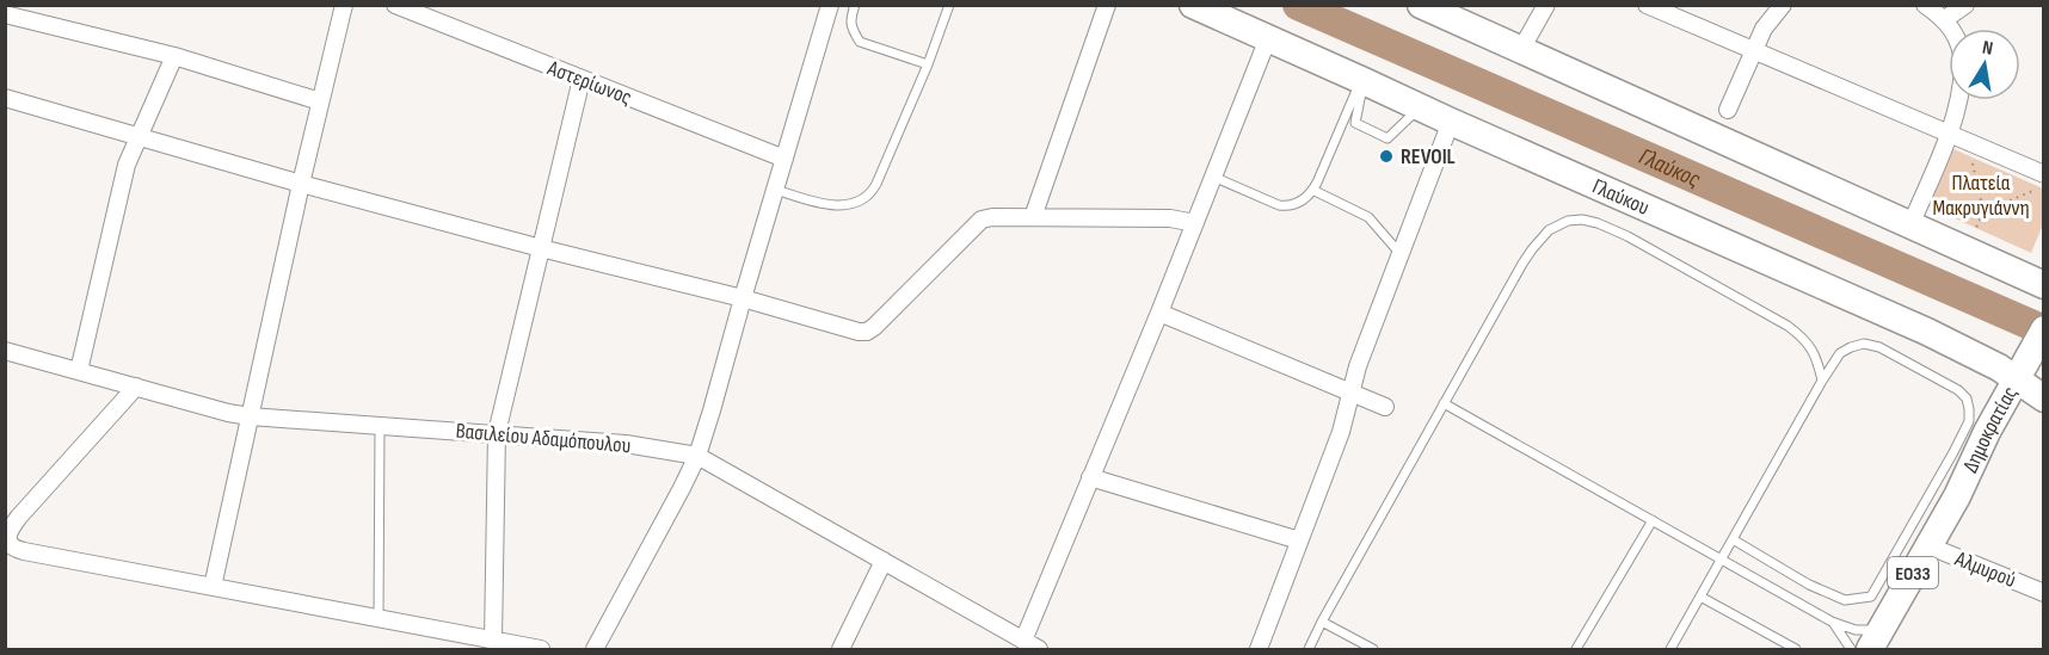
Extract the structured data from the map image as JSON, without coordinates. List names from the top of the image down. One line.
{"streets":{"main road":["Γλαύκου","Δημοκρατίας","ΕΟ33"],"street":["Αστερίωνος","Βασιλείου Αδαμόπουλου","Αλμυρού"]},"crossings":[["Γλαύκου","Δημοκρατίας"],["Γλαύκου","ΕΟ33"],["Δημοκρατίας","Αλμυρού"],["Δημοκρατίας","ΕΟ33"]],"water":["Γλαύκος"],"parks":["Πλατεία Μακρυγιάννη"],"places":["REVOIL"],"north":"top"}
